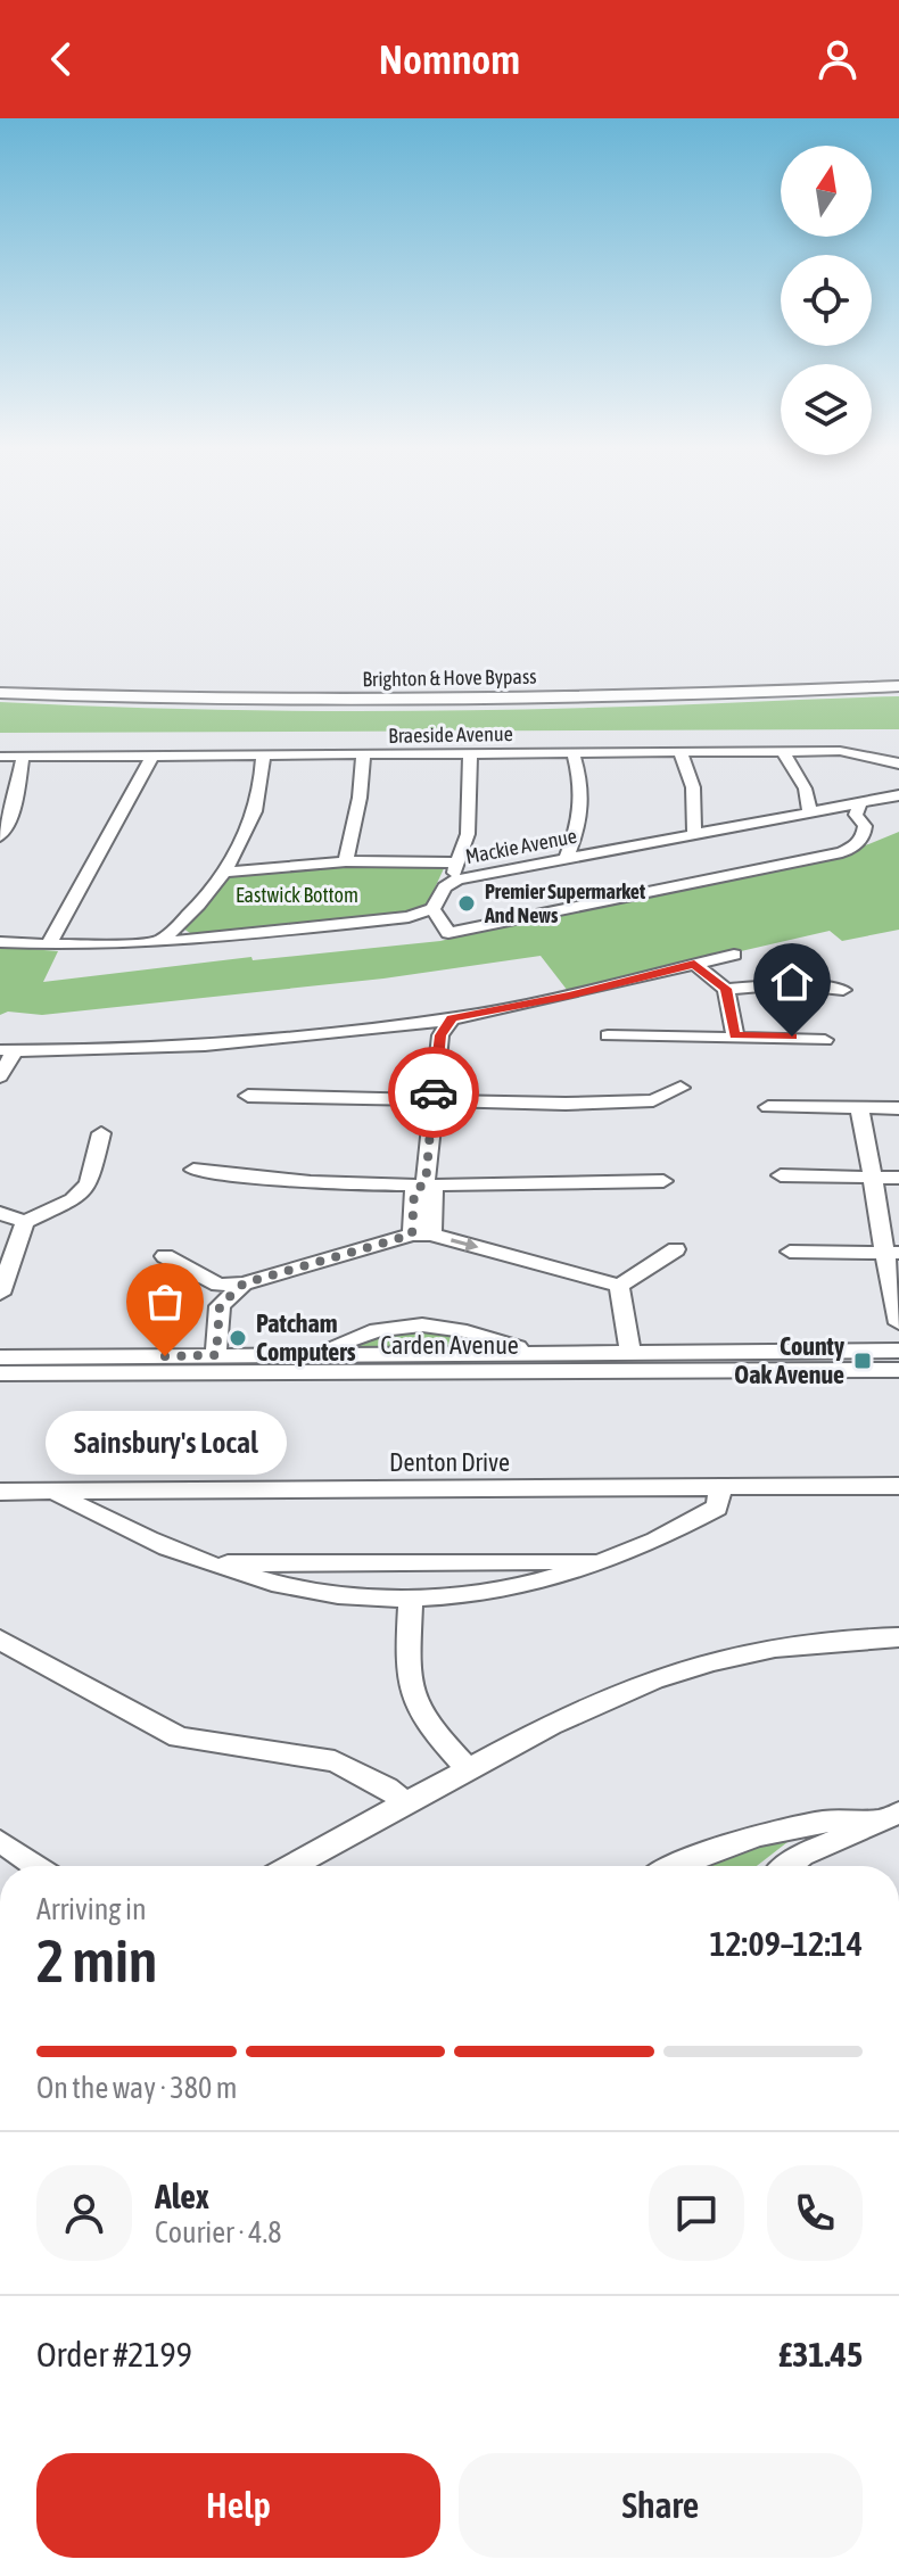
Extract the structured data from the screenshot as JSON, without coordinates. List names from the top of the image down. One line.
{"streets":{"highway":["Brighton & Hove Bypass"],"street":["Braeside Avenue","Mackie Avenue","Carden Avenue","Denton Drive"]},"parks":["Eastwick Bottom"],"places":{"other":["Premier Supermarket And News","Patcham Computers","Sainsbury's Local"],"transit":["County Oak Avenue"]},"north":"top","page":{"header":"Nomnom","bubble":"Sainsbury's Local","heading":["2 min","Arriving in","12:09–12:14"],"panel":["Alex","Courier · 4.8","Order #2199","£31.45"],"bar":"On the way · 380 m","buttons":["Help","Share"]}}
